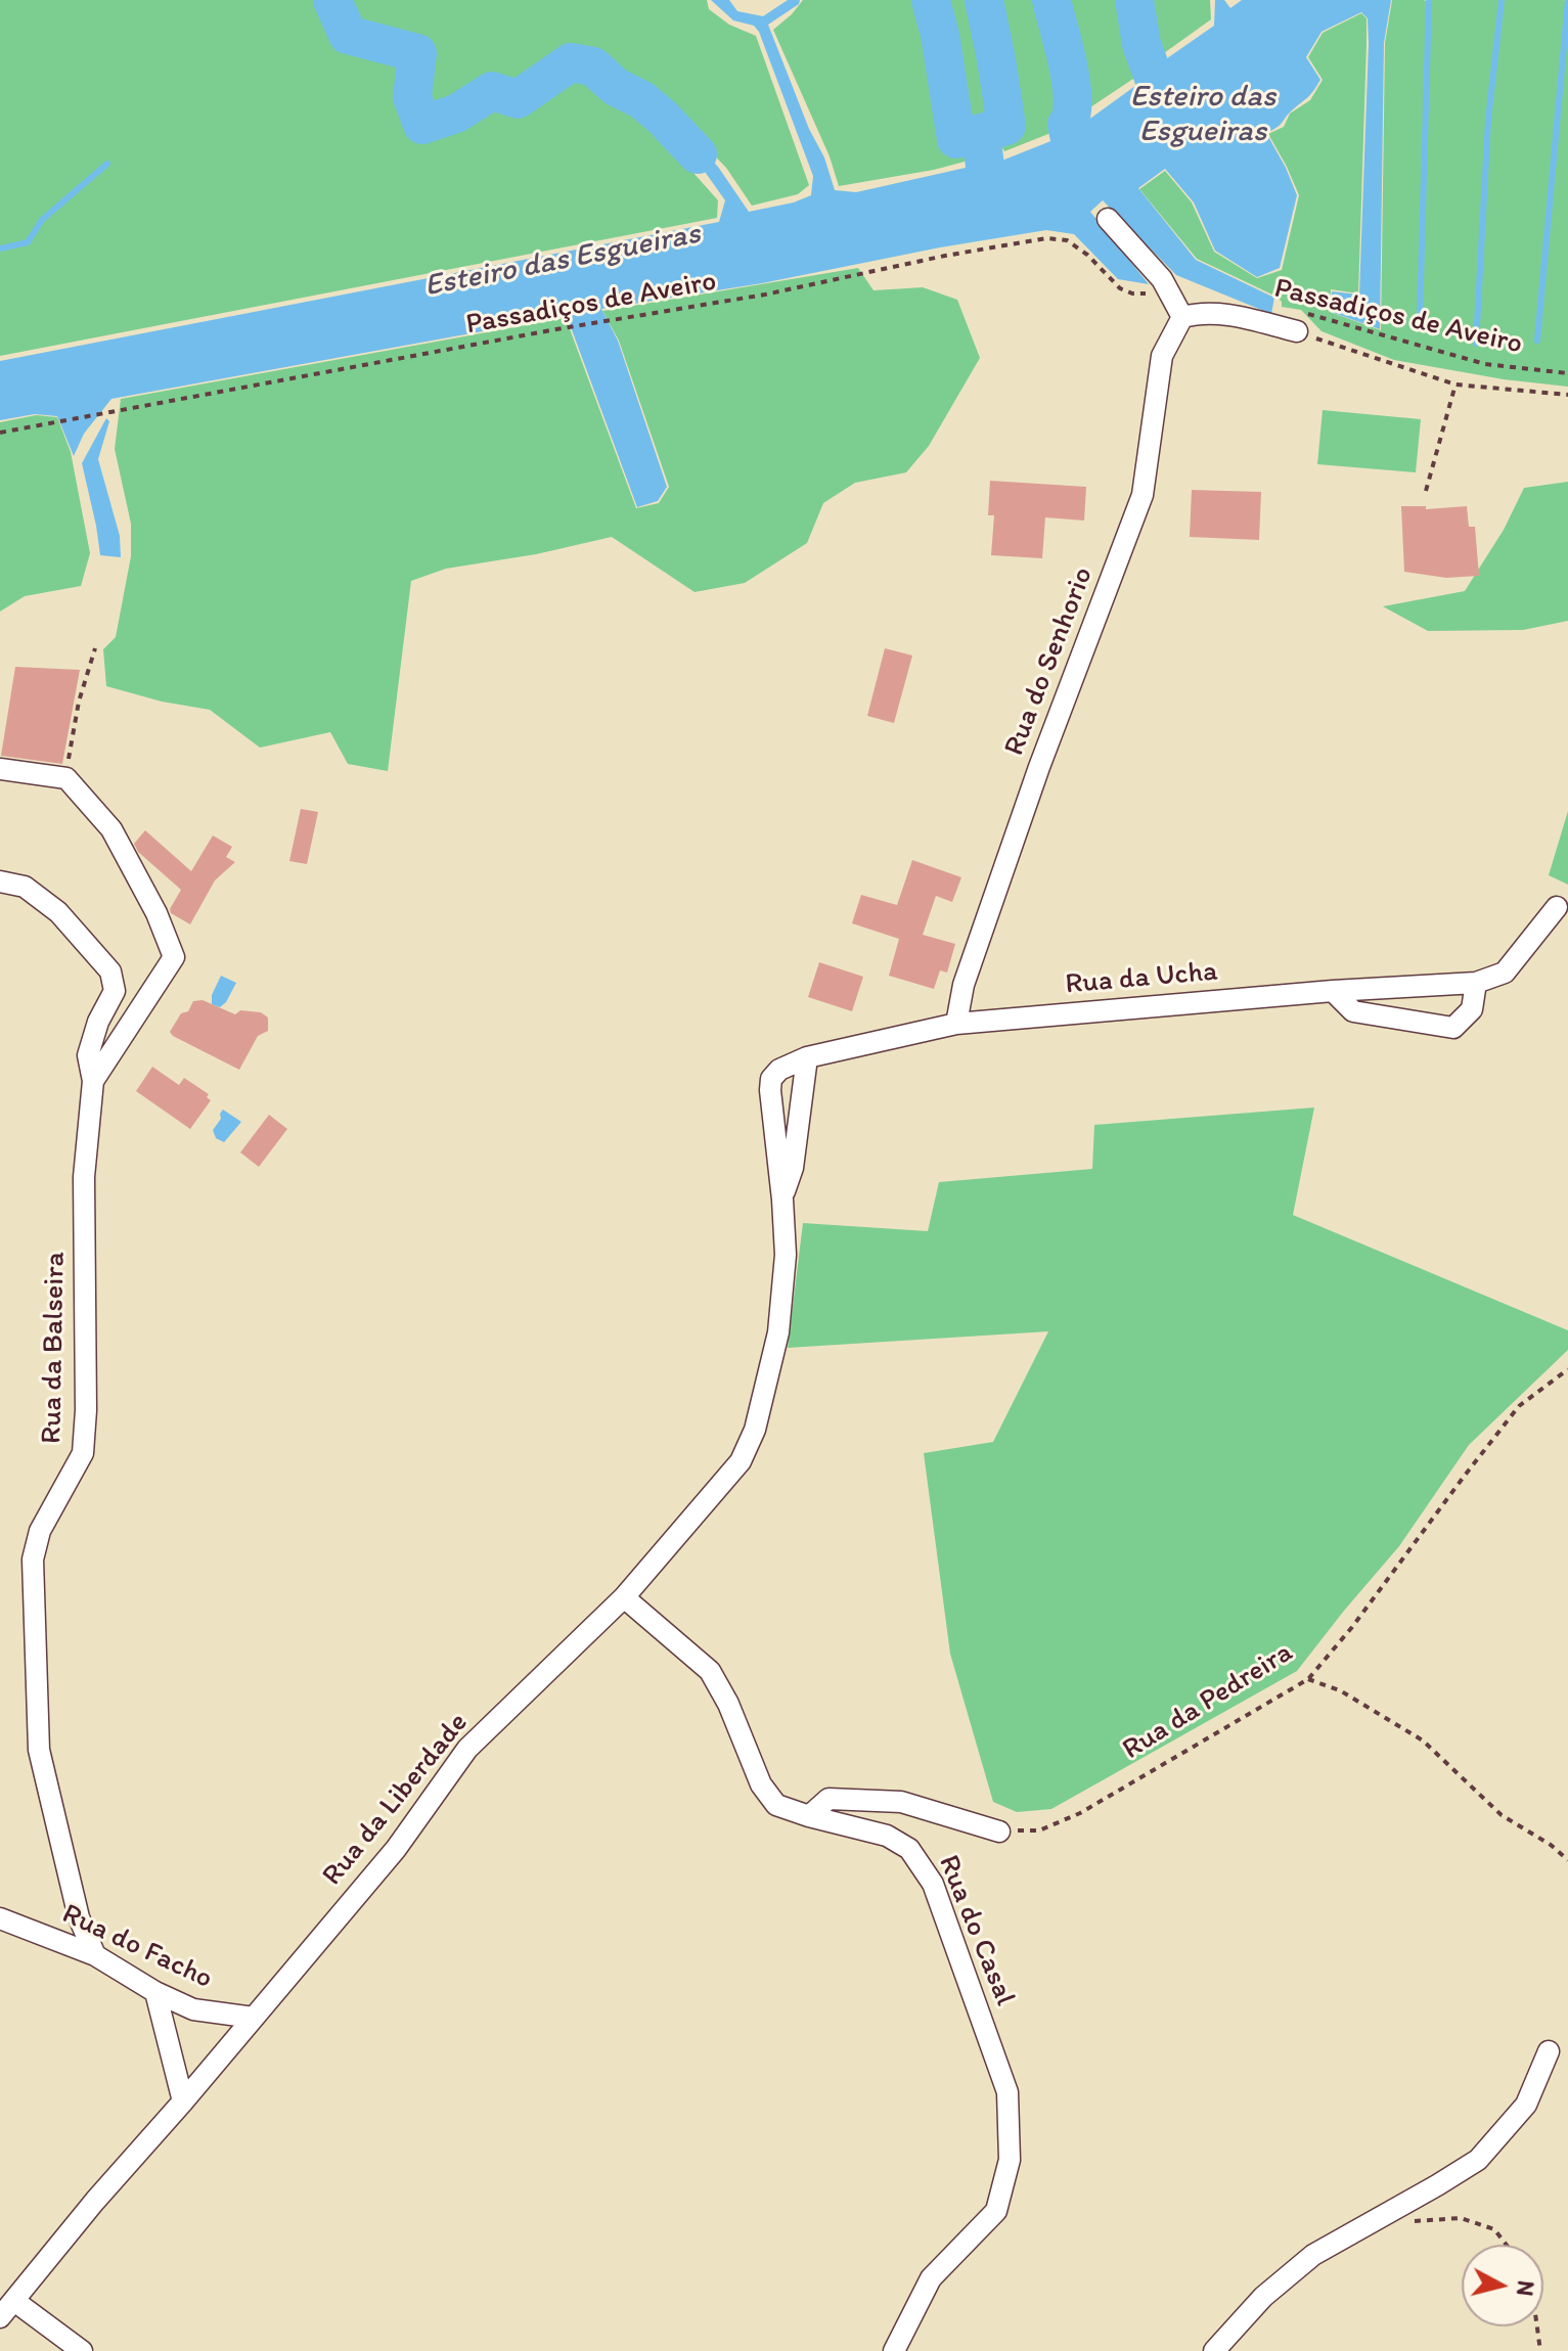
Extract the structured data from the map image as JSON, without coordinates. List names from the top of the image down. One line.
{"streets":{"street":["Rua do Senhorio","Rua da Ucha","Rua da Balseira","Rua da Liberdade","Rua do Casal","Rua do Facho"],"path":["Passadiços de Aveiro","Rua da Pedreira"]},"crossings":[["Rua do Senhorio","Rua da Ucha"],["Rua do Senhorio","Rua da Liberdade"],["Rua da Ucha","Rua da Liberdade"],["Rua da Balseira","Rua do Facho"],["Rua da Liberdade","Rua do Casal"],["Rua da Liberdade","Rua do Facho"]],"water":["Esteiro das Esgueiras"],"north":"right"}
